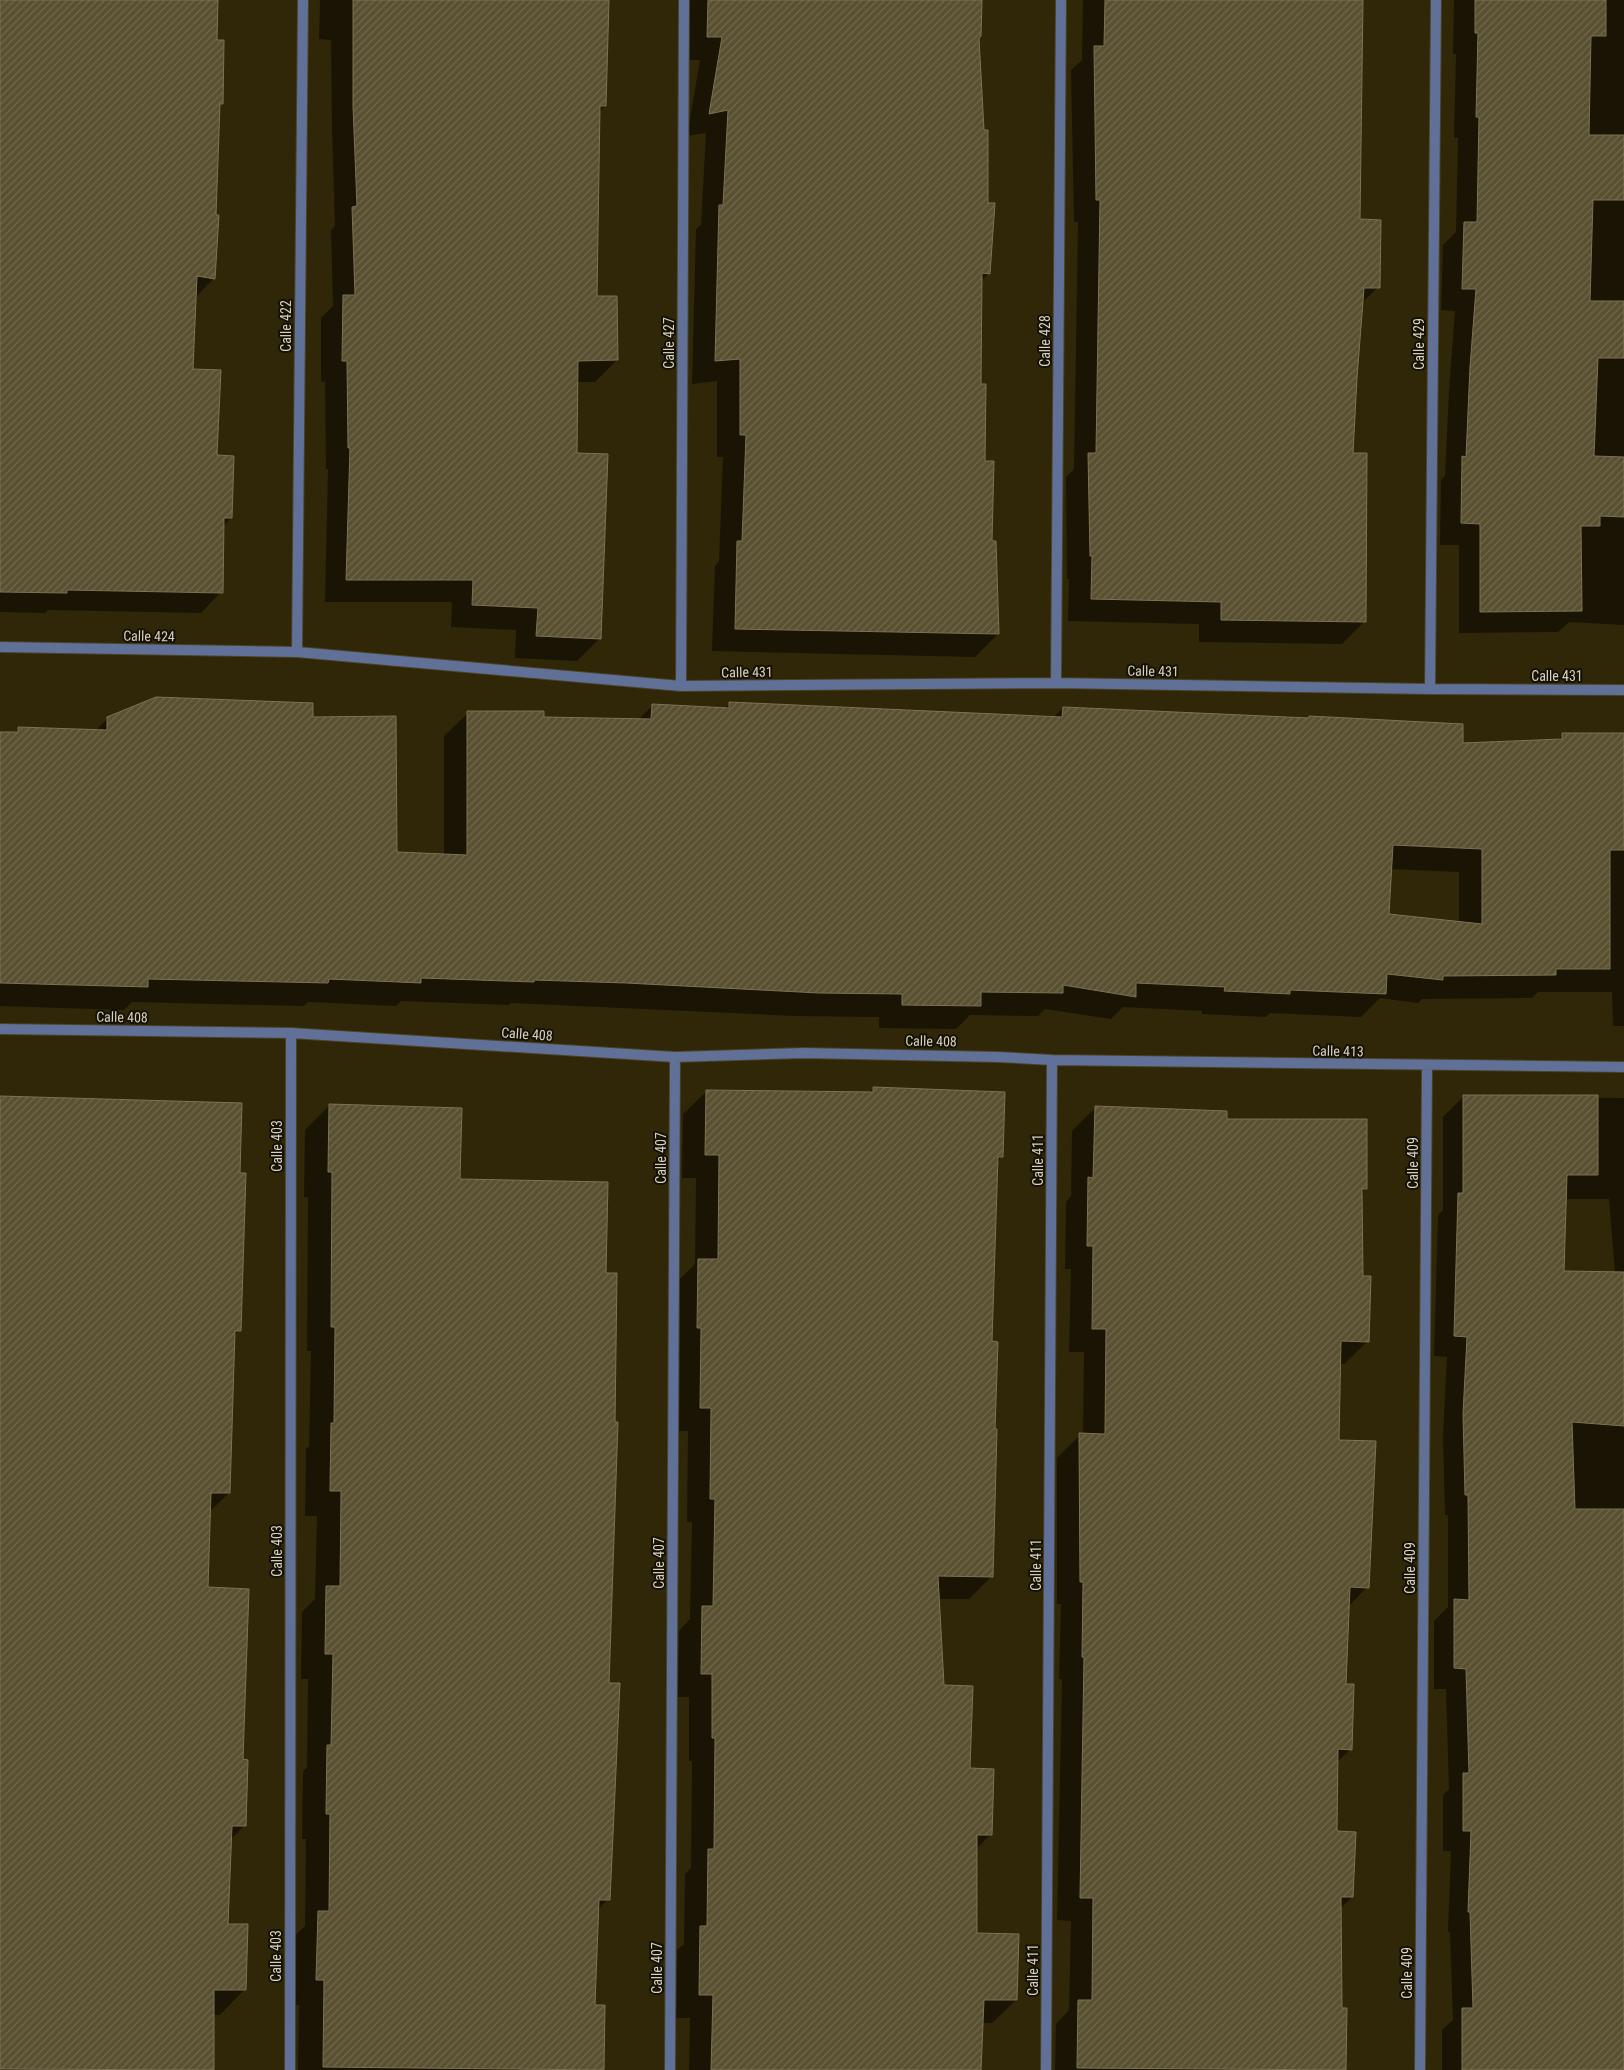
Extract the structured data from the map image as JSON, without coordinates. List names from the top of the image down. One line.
{"streets":{"street":["Calle 422","Calle 428","Calle 427","Calle 429","Calle 424","Calle 431","Calle 408","Calle 413","Calle 403","Calle 407","Calle 411","Calle 409"]},"crossings":[["Calle 422","Calle 424"],["Calle 428","Calle 431"],["Calle 427","Calle 424"],["Calle 427","Calle 431"],["Calle 429","Calle 431"],["Calle 424","Calle 431"],["Calle 408","Calle 413"],["Calle 408","Calle 403"],["Calle 408","Calle 407"],["Calle 408","Calle 411"],["Calle 413","Calle 411"],["Calle 413","Calle 409"]]}
